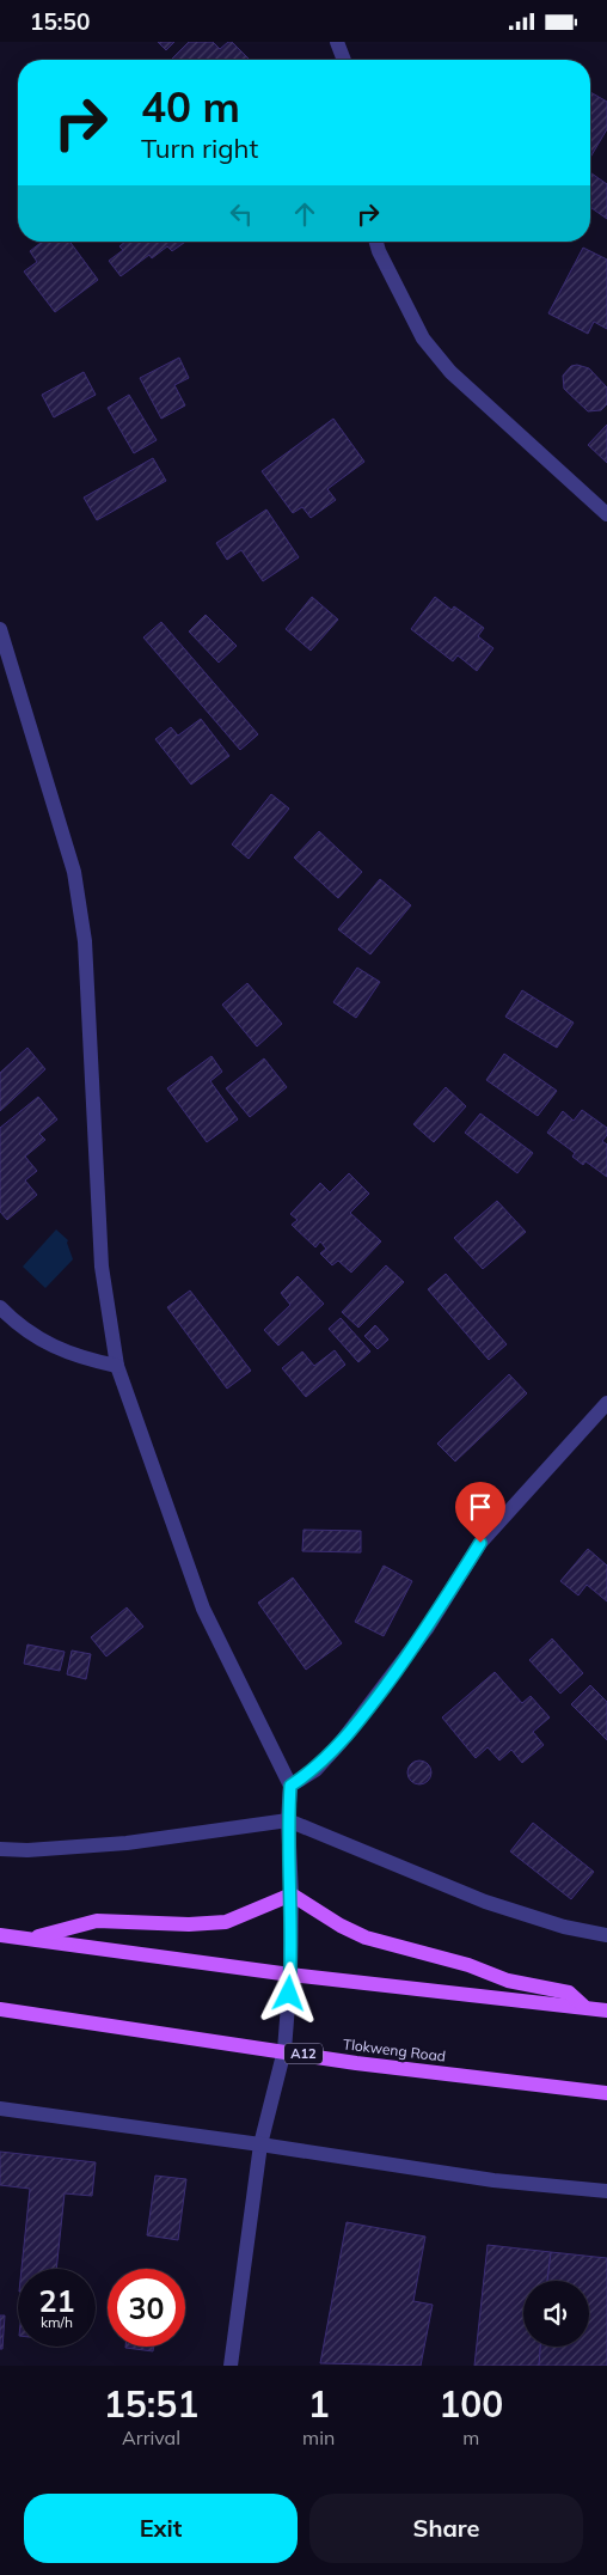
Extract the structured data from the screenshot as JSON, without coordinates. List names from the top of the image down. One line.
{"streets":{"main road":["Tlokweng Road","A12"]},"page":{"status":"15:50","turn":["40 m","Turn right"],"speed":"21 km/h","limit":"30","eta":["15:51","Arrival","1","min","100","m"],"buttons":["Exit","Share"]}}
